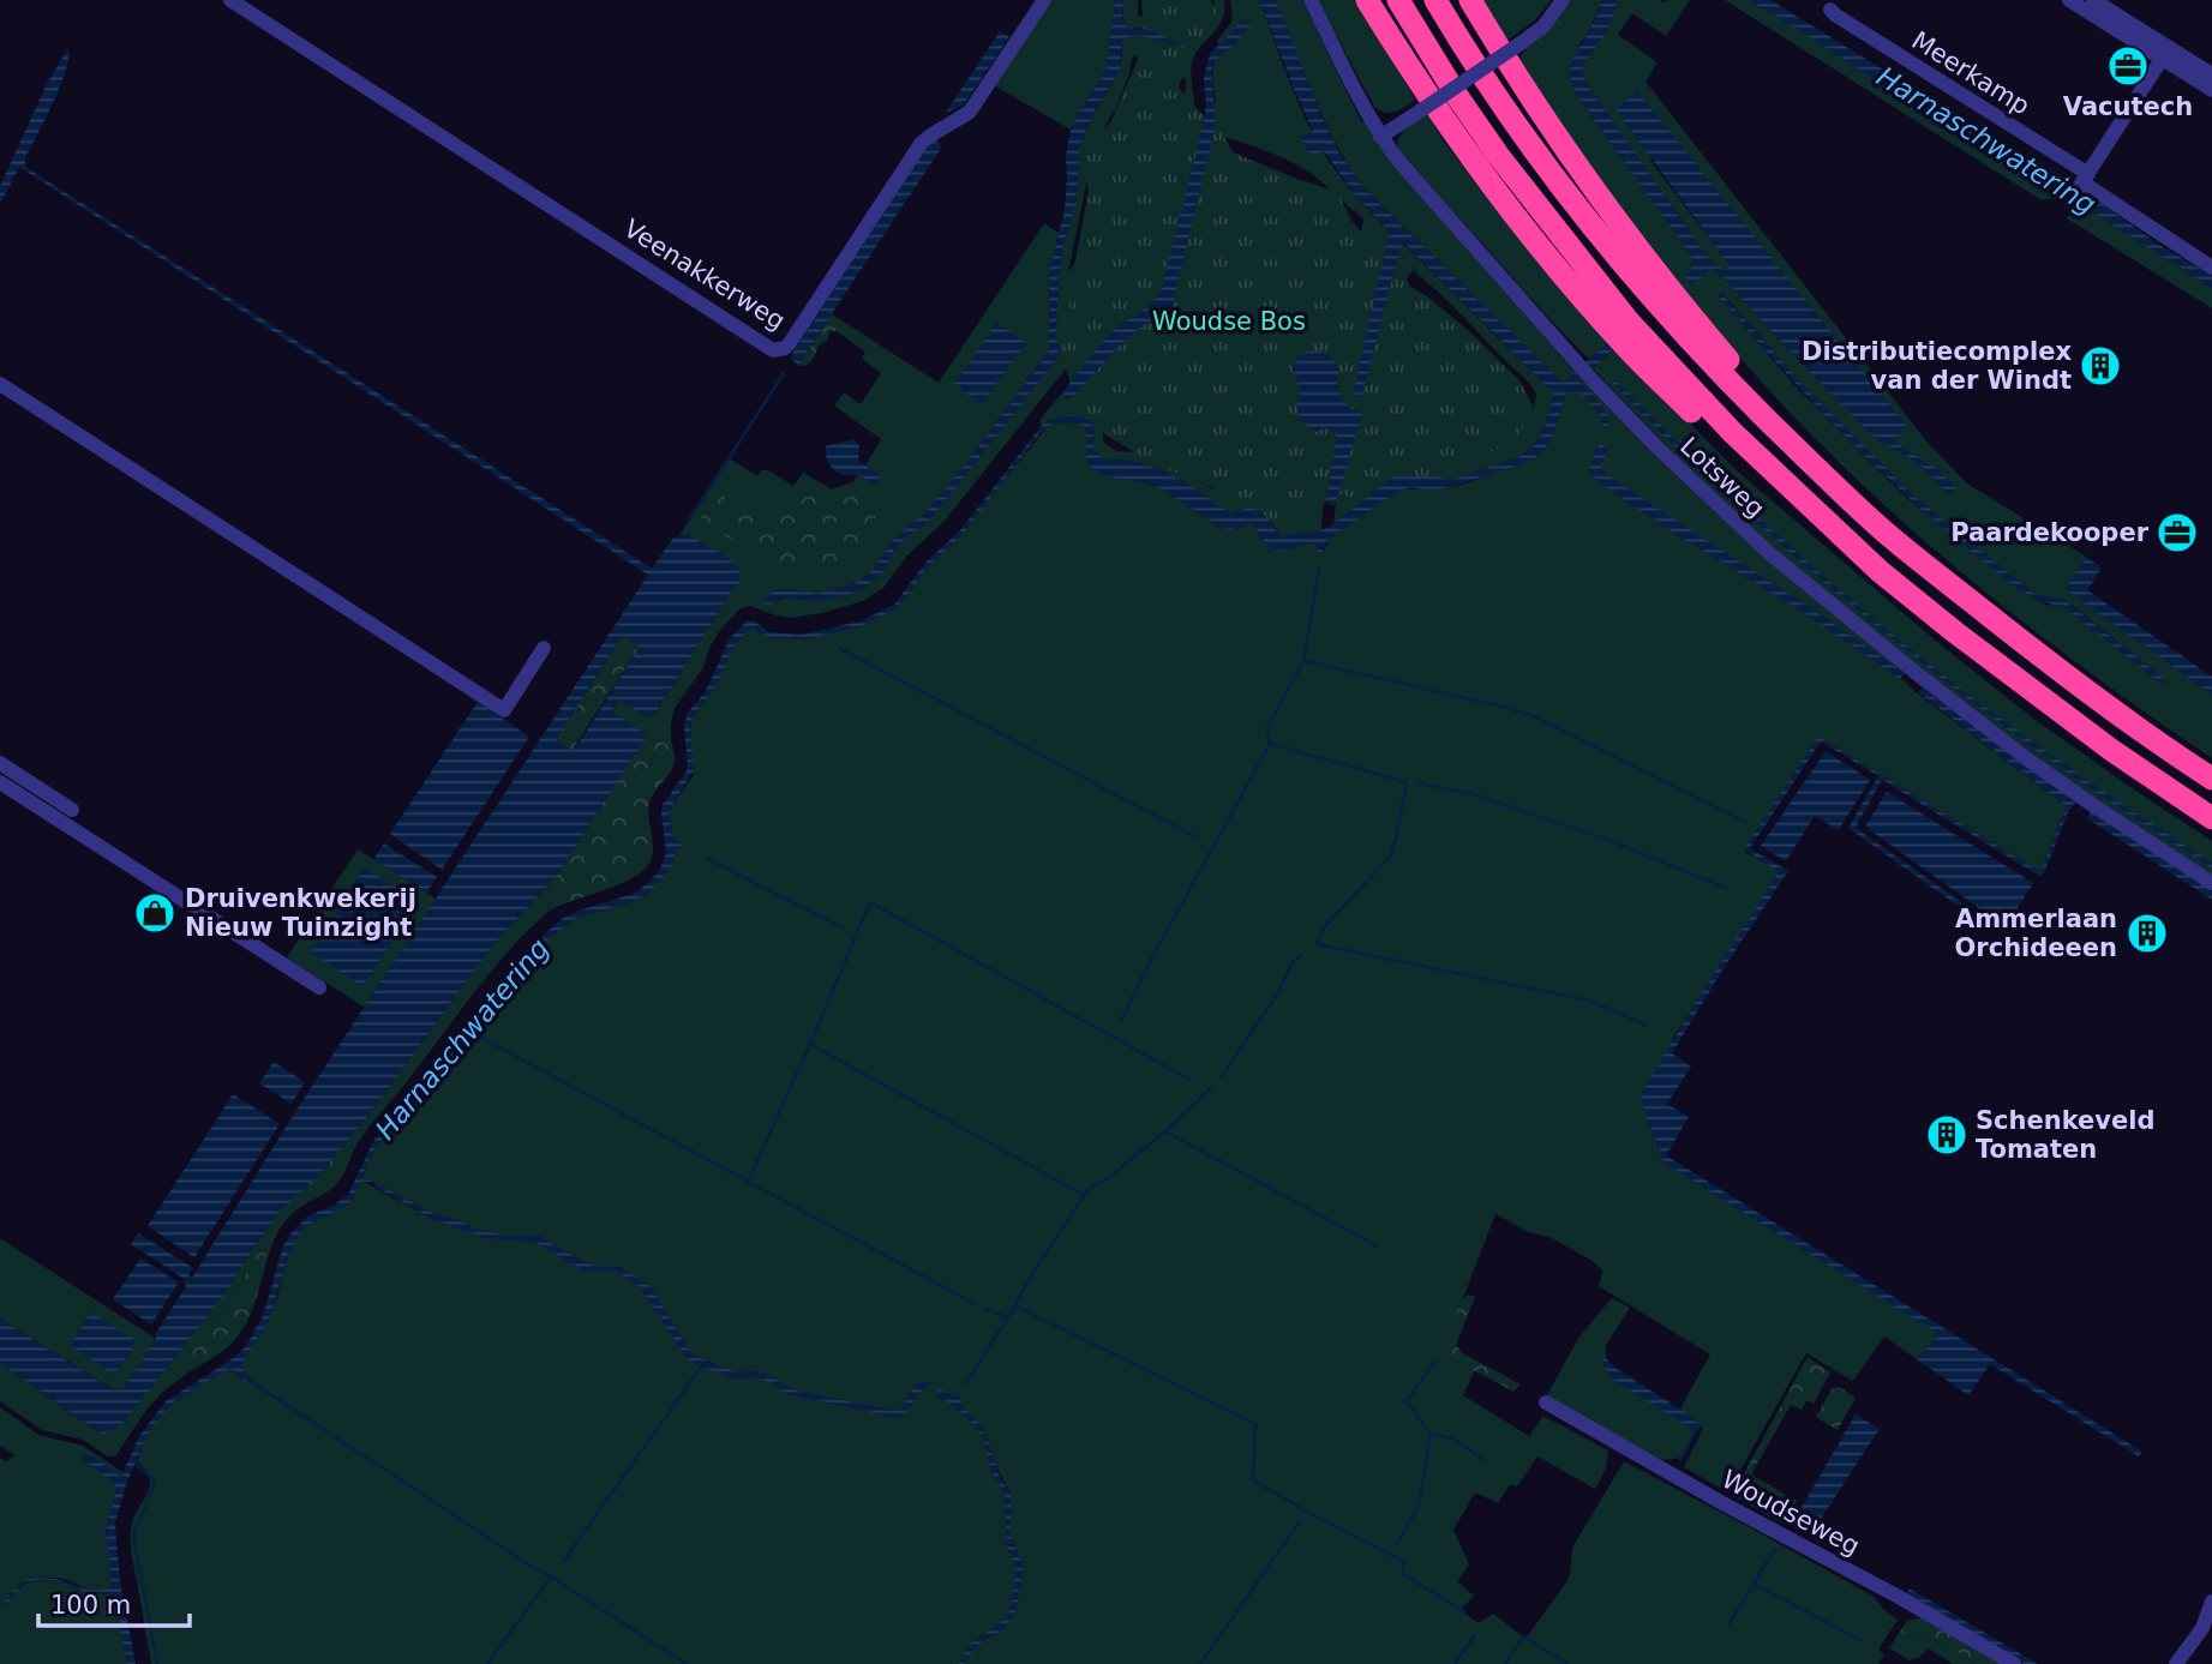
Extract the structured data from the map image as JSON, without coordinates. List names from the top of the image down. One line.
{"streets":{"street":["Meerkamp","Veenakkerweg","Lotsweg","Woudseweg"]},"water":["Harnaschwatering"],"parks":["Woudse Bos"],"places":{"office":["Vacutech","Paardekooper"],"building":["Distributiecomplex van der Windt","Ammerlaan Orchideeen","Schenkeveld Tomaten"],"shop":["Druivenkwekerij Nieuw Tuinzight"]},"scale_bar":"100 m"}
